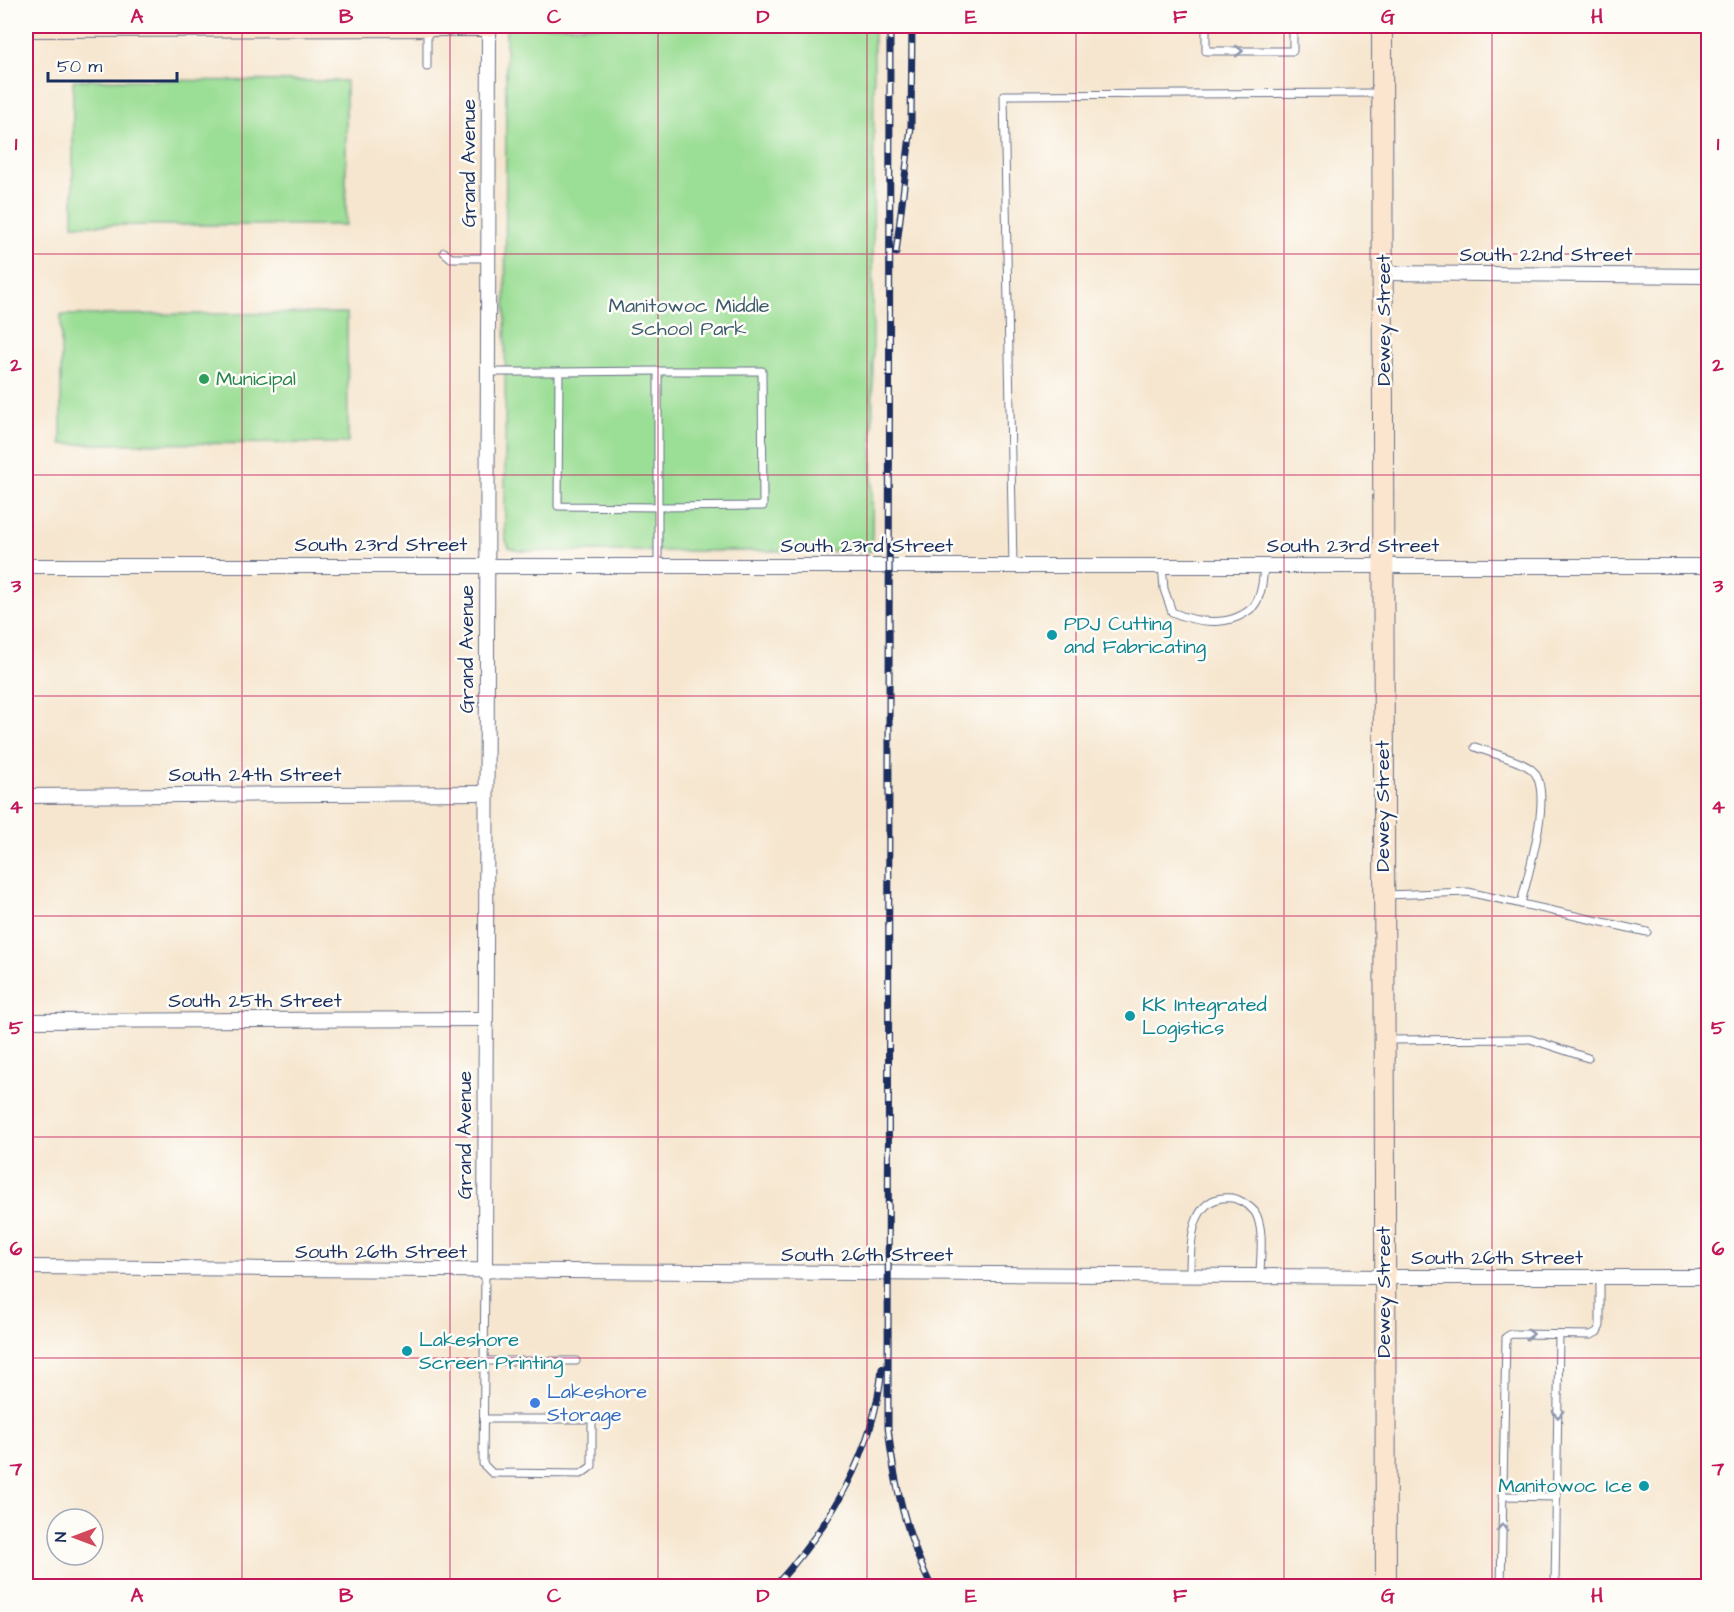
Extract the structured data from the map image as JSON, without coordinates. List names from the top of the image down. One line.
{"streets":{"street":["Grand Avenue","South 22nd Street","Dewey Street","South 23rd Street","South 24th Street","South 25th Street","South 26th Street"]},"crossings":[["Grand Avenue","South 23rd Street"],["Grand Avenue","South 24th Street"],["Grand Avenue","South 25th Street"],["Grand Avenue","South 26th Street"],["South 22nd Street","Dewey Street"],["Dewey Street","South 23rd Street"],["Dewey Street","South 26th Street"]],"parks":["Manitowoc Middle School Park"],"places":["Municipal","PDJ Cutting and Fabricating","KK Integrated Logistics","Lakeshore Screen Printing","Lakeshore Storage","Manitowoc Ice"],"scale_bar":"50 m","north":"left","grid":{"columns":["A","B","C","D","E","F","G","H"],"rows":["1","2","3","4","5","6","7"]}}
